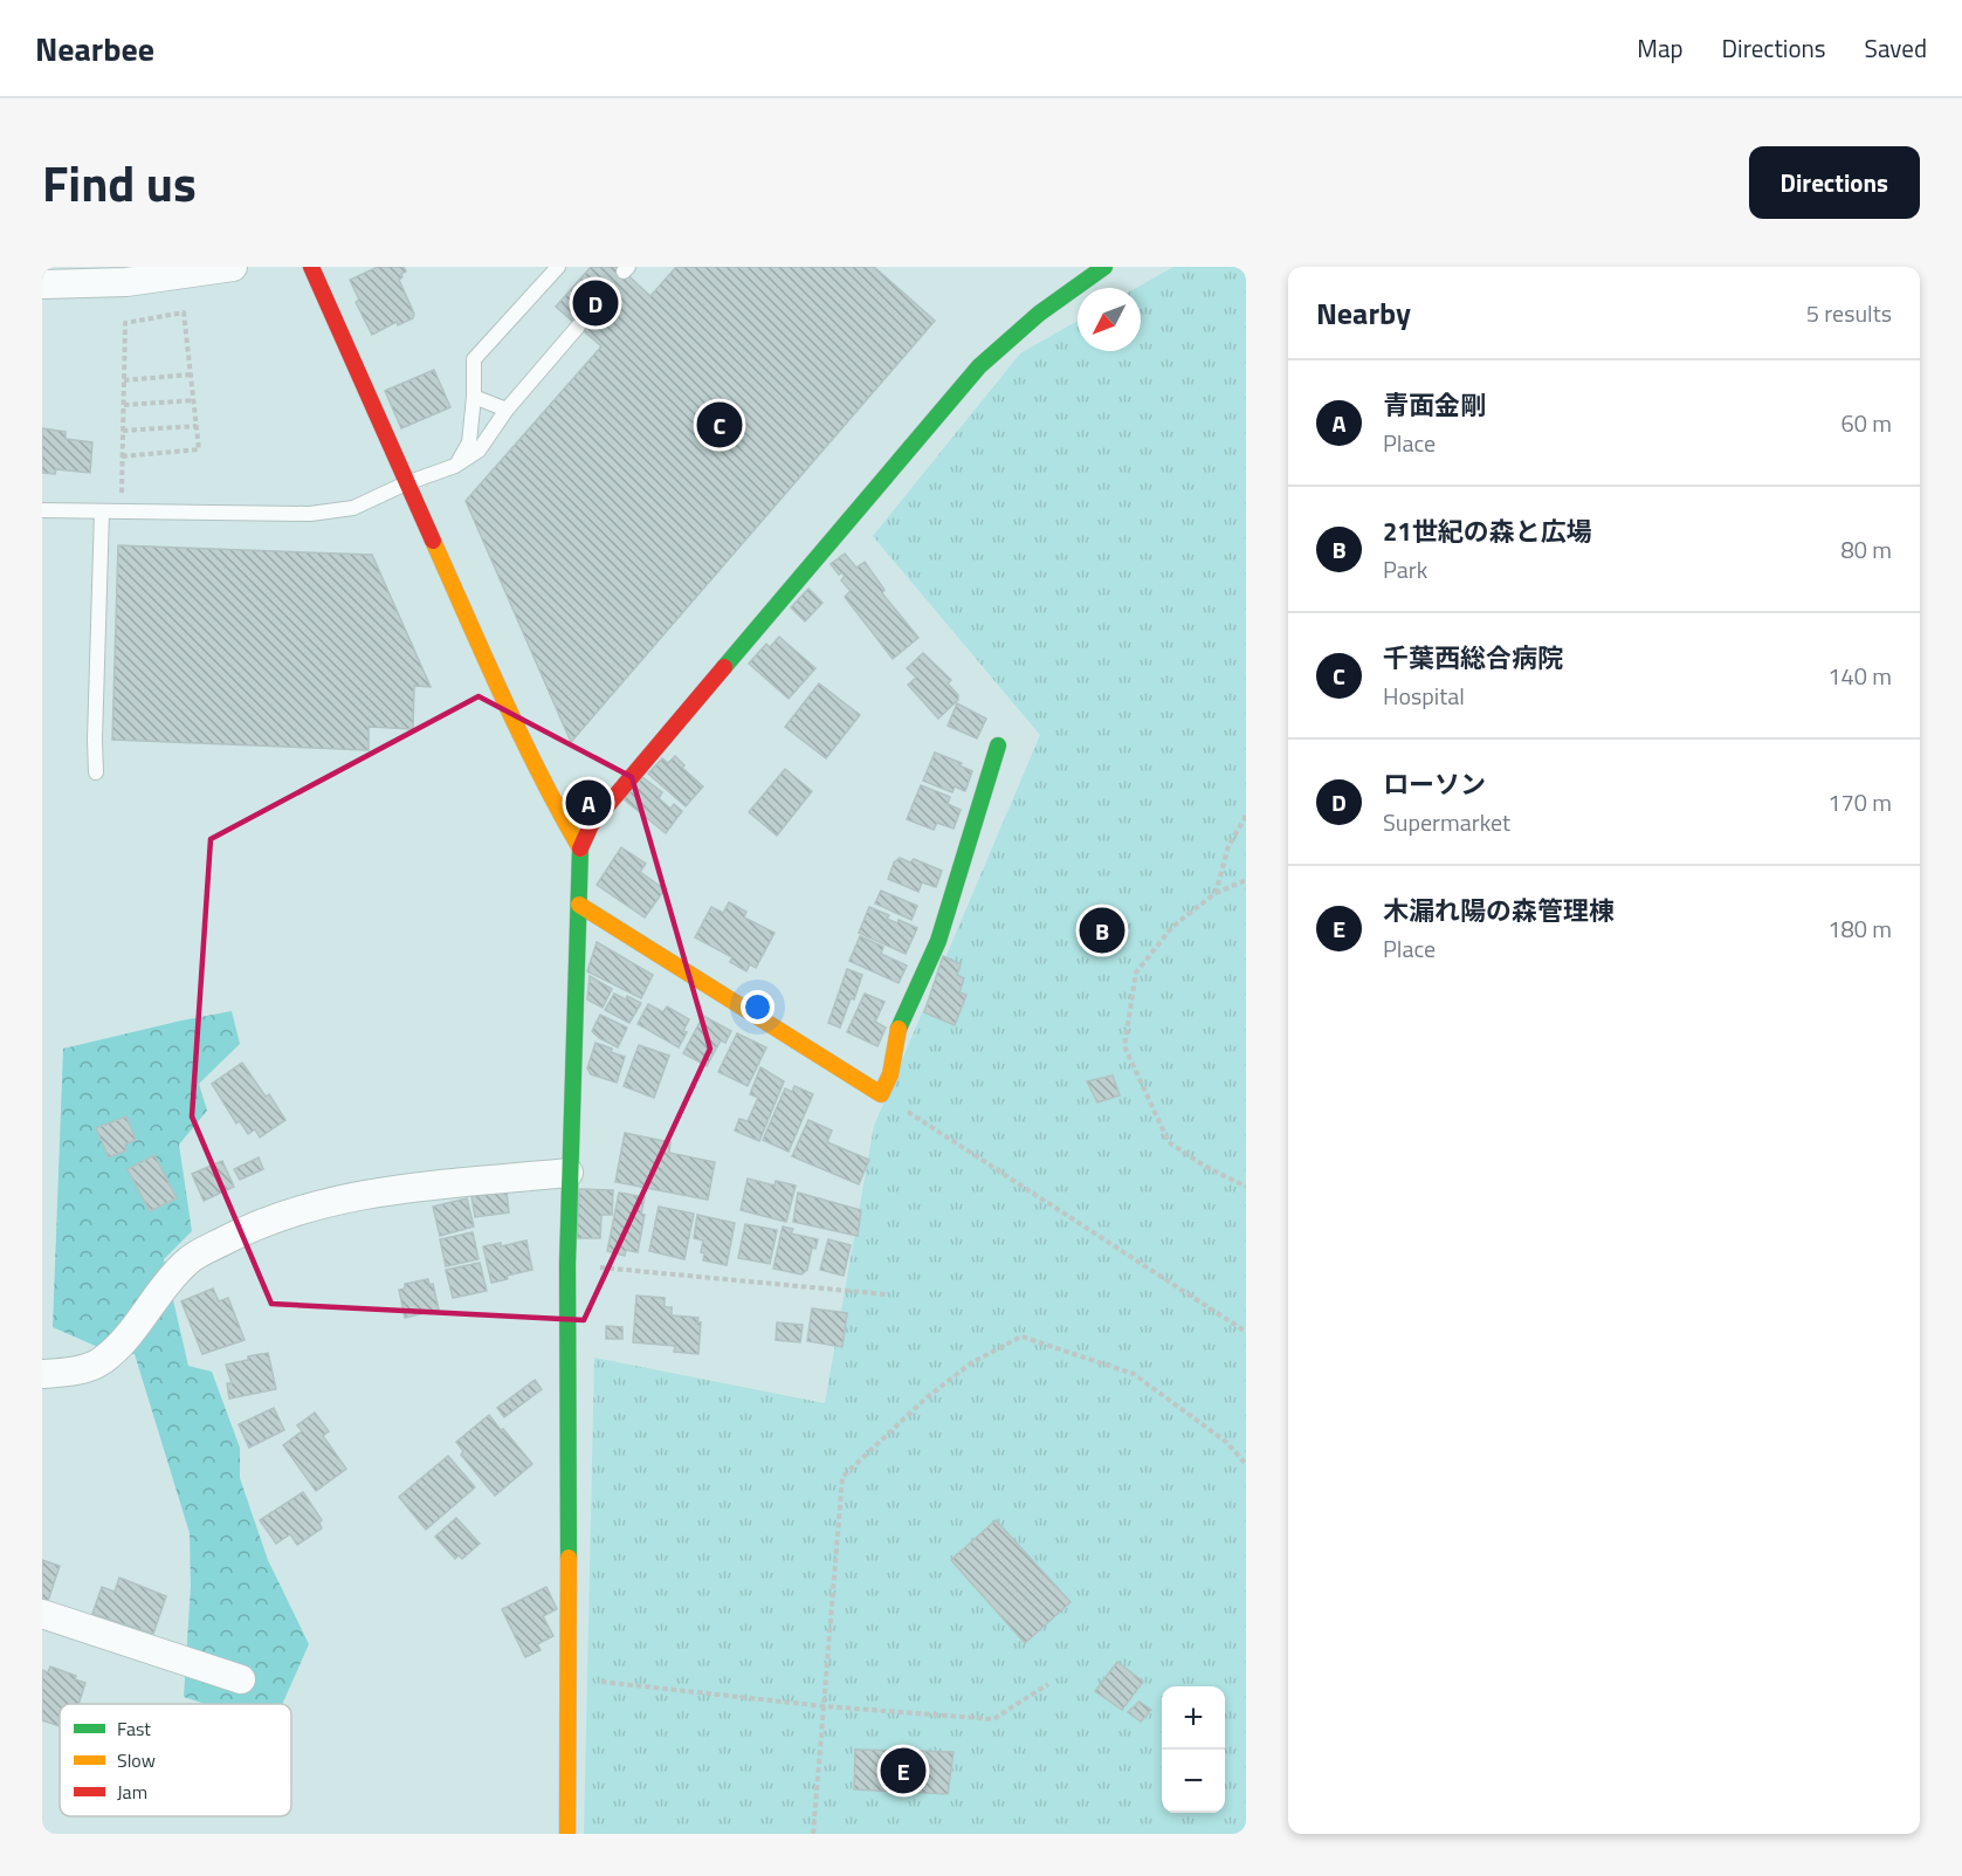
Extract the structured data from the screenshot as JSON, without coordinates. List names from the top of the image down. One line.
{"legend":["Fast","Slow","Jam"],"north":"bottom left","page":{"header":"Nearbee","nav":["Map","Directions","Saved"],"title":"Find us","buttons":"Directions","heading":["Nearby","5 results"],"pins":["D","C","A","B","E"],"list":[{"mark":"A","name":"青面金剛","note":"Place","value":"60 m"},{"mark":"B","name":"21世紀の森と広場","note":"Park","value":"80 m"},{"mark":"C","name":"千葉西総合病院","note":"Hospital","value":"140 m"},{"mark":"D","name":"ローソン","note":"Supermarket","value":"170 m"},{"mark":"E","name":"木漏れ陽の森管理棟","note":"Place","value":"180 m"}],"map_buttons":["+","−"]}}
